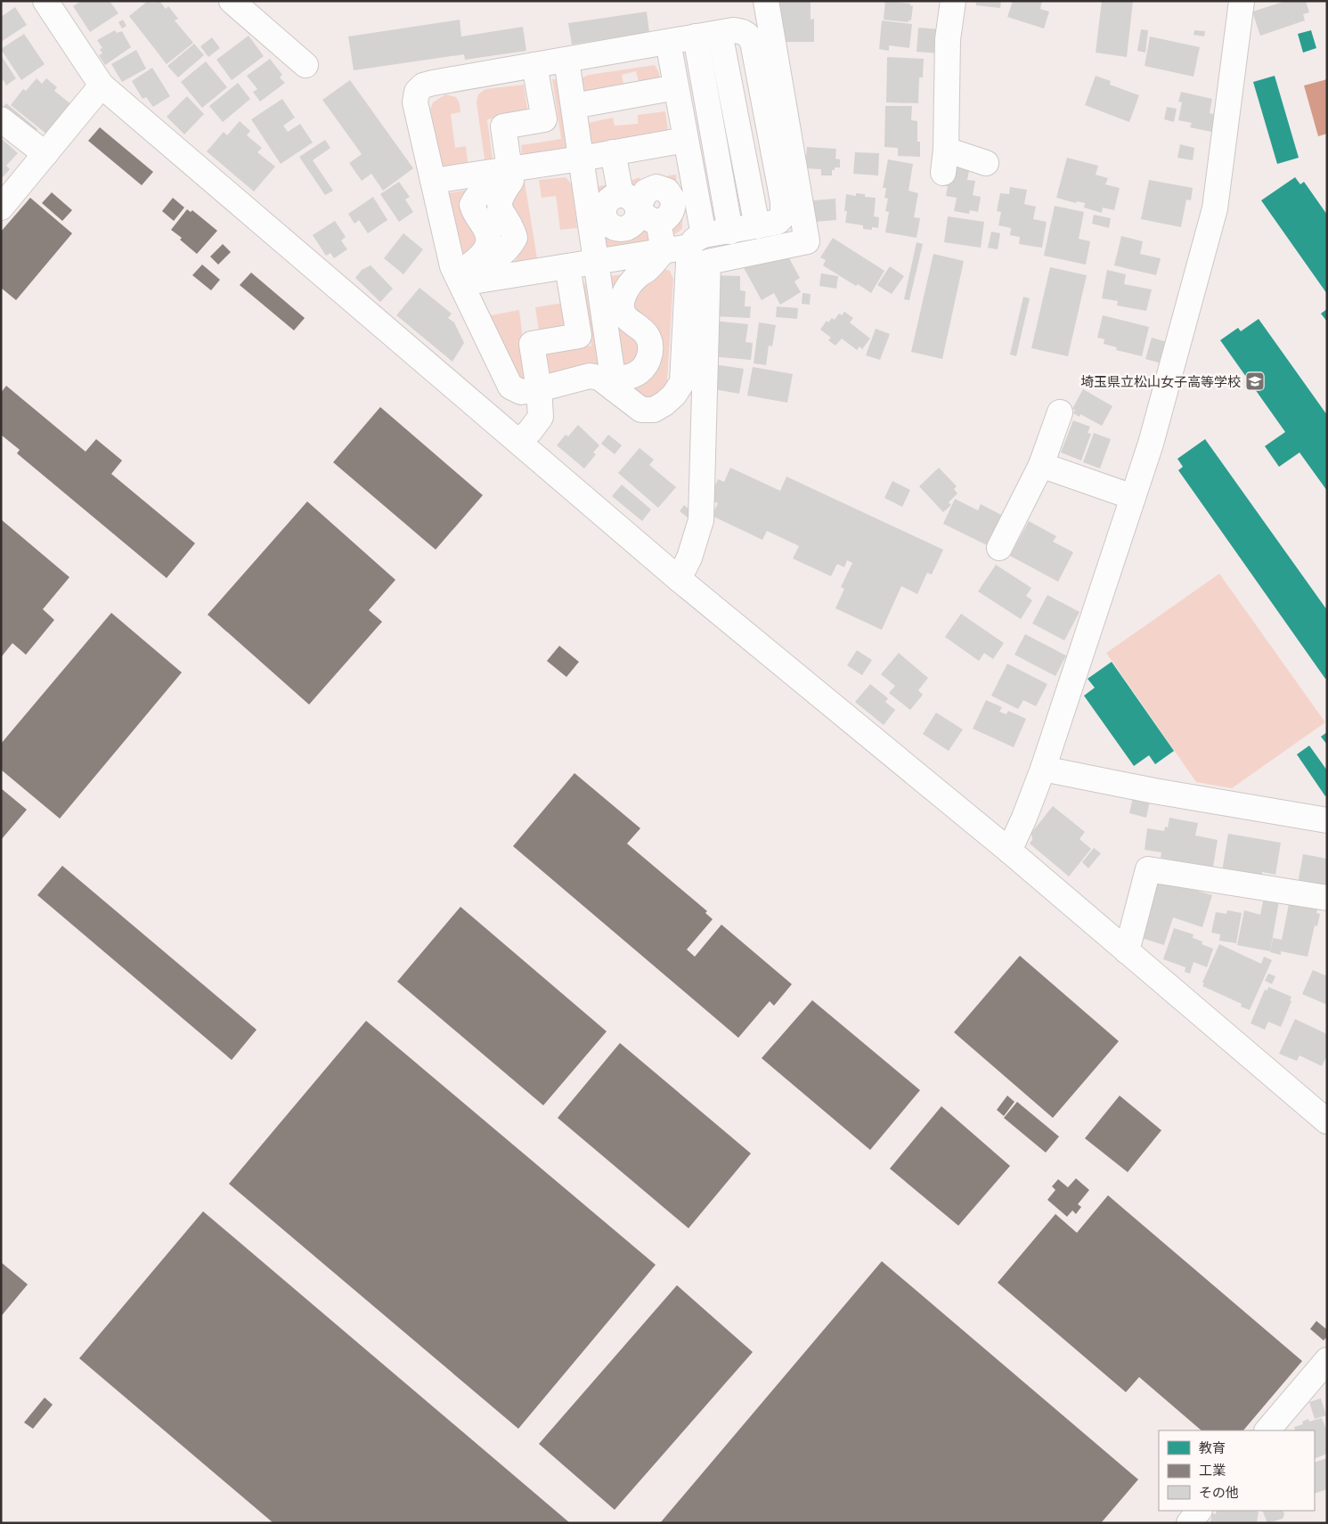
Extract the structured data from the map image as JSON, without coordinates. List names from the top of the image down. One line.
{"places":{"school or university":["埼玉県立松山女子高等学校"]},"legend":["教育","工業","その他"]}
